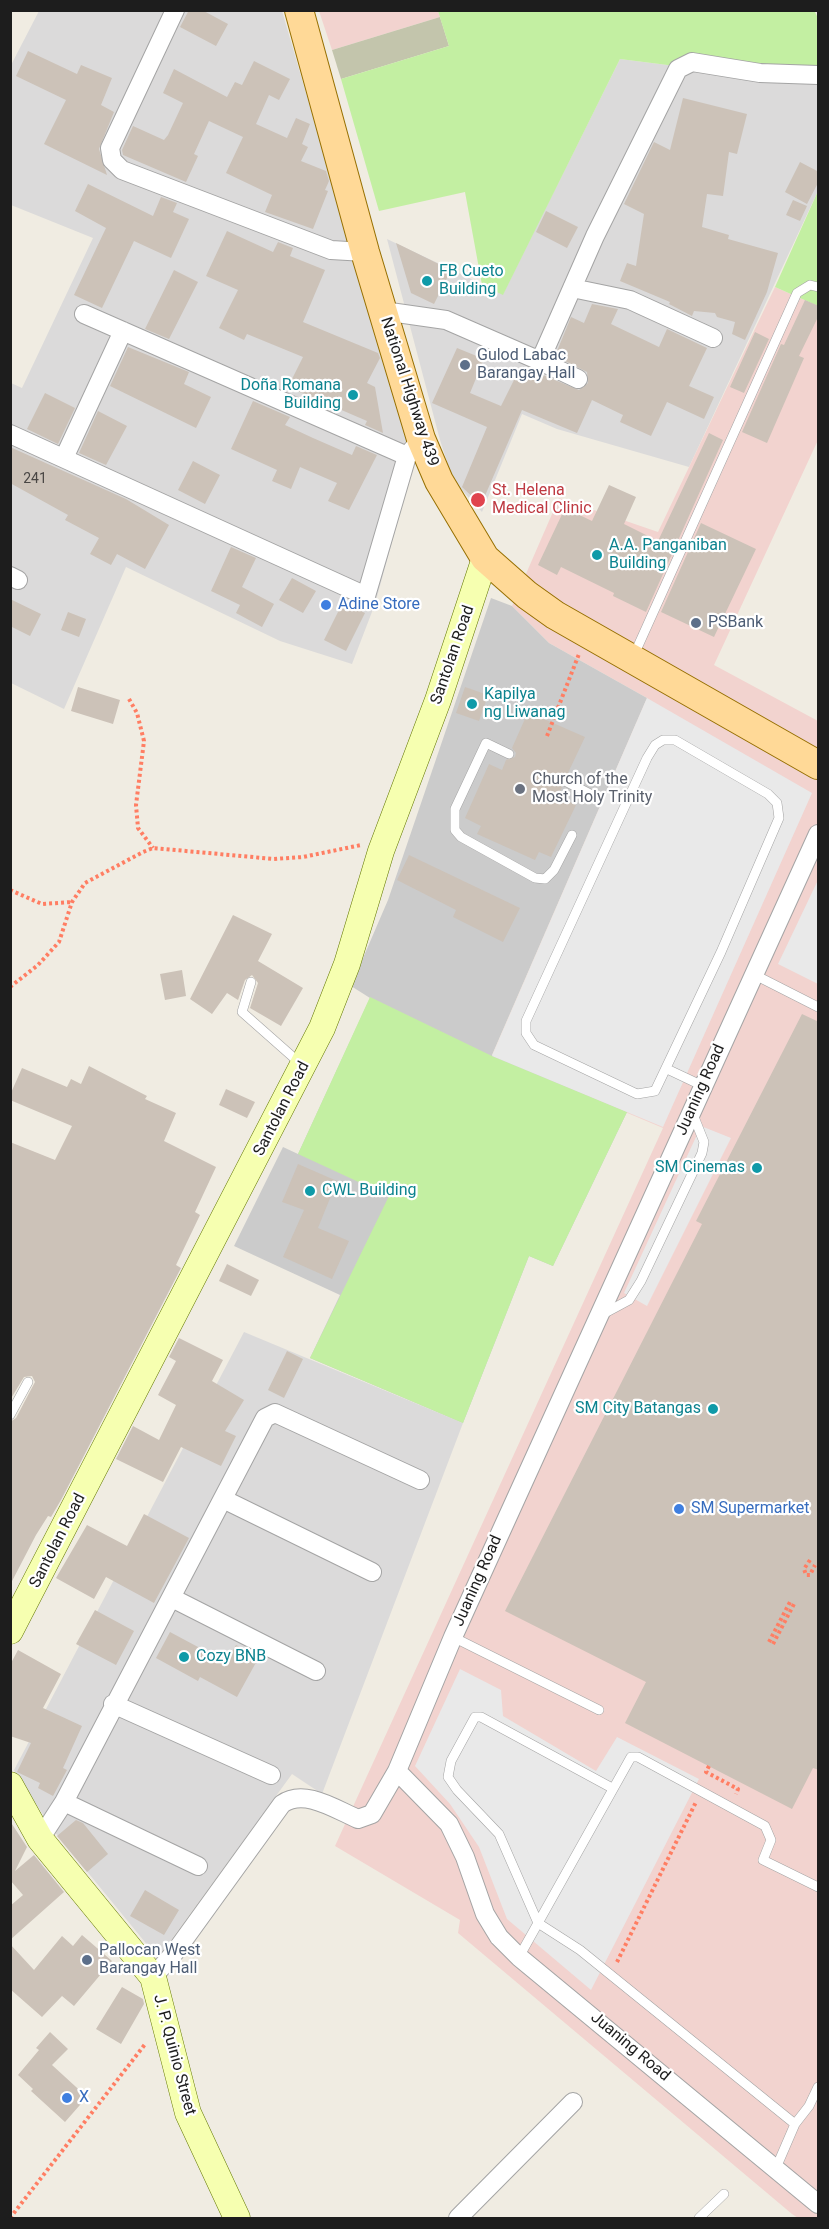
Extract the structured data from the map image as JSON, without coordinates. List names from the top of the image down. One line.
{"streets":{"main road":["National Highway 439"],"street":["Santolan Road","Juaning Road","J. P. Quinio Street"]},"crossings":[["National Highway 439","Santolan Road"]],"places":["FB Cueto Building","Gulod Labac Barangay Hall","Doña Romana Building","St. Helena Medical Clinic","A.A. Panganiban Building","Adine Store","PSBank","Kapilya ng Liwanag","Church of the Most Holy Trinity","SM Cinemas","CWL Building","SM City Batangas","SM Supermarket","Cozy BNB","Pallocan West Barangay Hall","X"],"house_numbers":["241"]}
